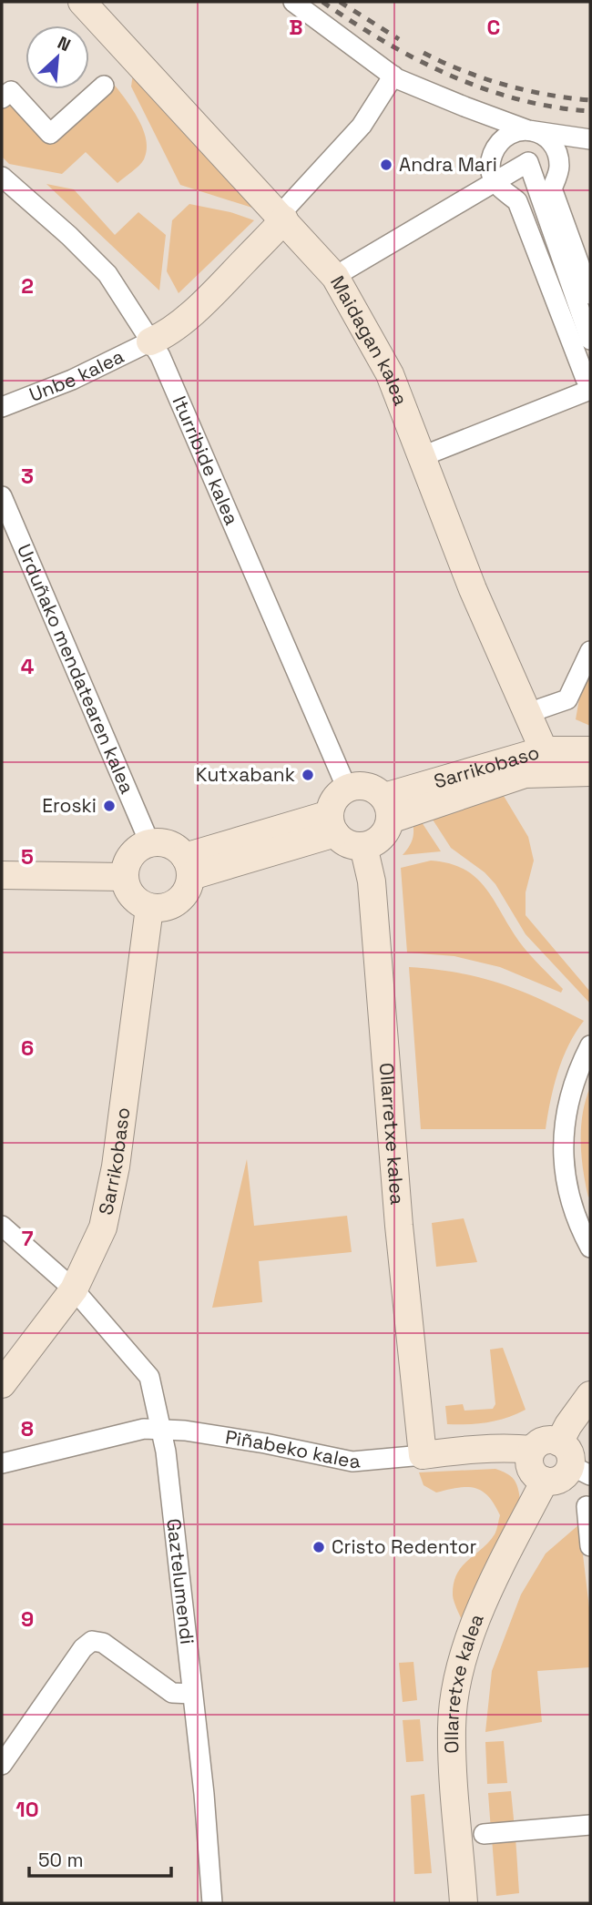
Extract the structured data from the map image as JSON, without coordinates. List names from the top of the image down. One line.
{"streets":{"street":["Maidagan kalea","Unbe kalea","Iturribide kalea","Urduñako mendatearen kalea","Sarrikobaso","Ollarretxe kalea","Piñabeko kalea","Gaztelumendi"]},"crossings":[["Maidagan kalea","Sarrikobaso"],["Unbe kalea","Iturribide kalea"],["Iturribide kalea","Sarrikobaso"],["Iturribide kalea","Ollarretxe kalea"],["Urduñako mendatearen kalea","Sarrikobaso"],["Sarrikobaso","Ollarretxe kalea"],["Sarrikobaso","Gaztelumendi"],["Ollarretxe kalea","Piñabeko kalea"],["Piñabeko kalea","Gaztelumendi"]],"places":["Andra Mari","Kutxabank","Eroski","Cristo Redentor"],"scale_bar":"50 m","north":"top right","grid":{"columns":["B","C"],"rows":["2","3","4","5","6","7","8","9","10"]}}
